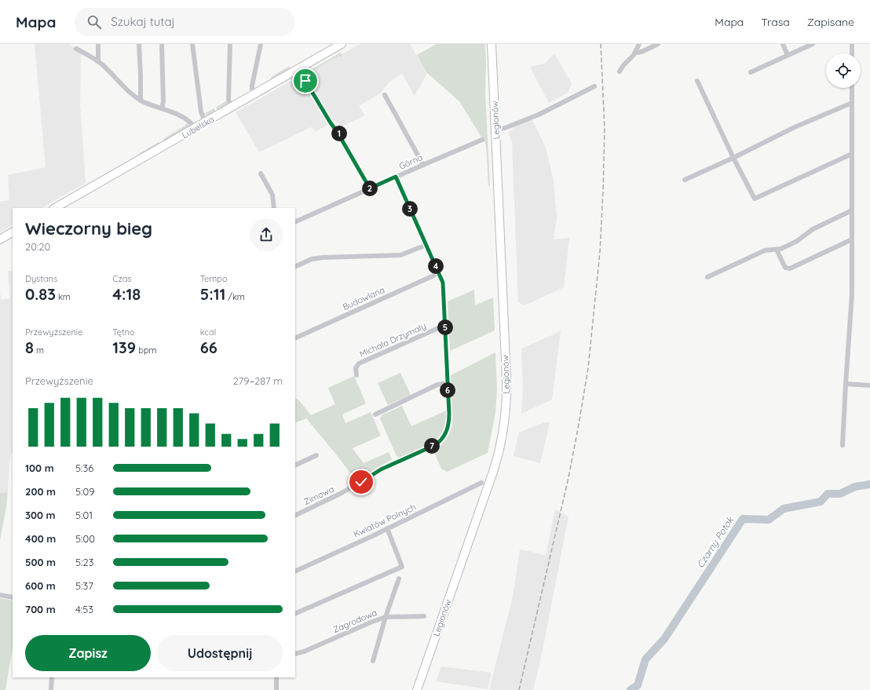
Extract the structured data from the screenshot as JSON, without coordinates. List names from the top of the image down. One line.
{"streets":{"main road":["Legionów","Lubelska"],"street":["Górna","Budowlana","Michała Drzymały","Zimowa","Kwiatów Polnych","Zagrodowa"]},"crossings":[["Górna","Zimowa"],["Budowlana","Zimowa"],["Michała Drzymały","Zimowa"]],"water":["Czarny Potok"],"page":{"header":"Mapa","search":"Szukaj tutaj","nav":["Mapa","Trasa","Zapisane"],"pins":["1","2","3","4","5","6","7"],"heading":["Wieczorny bieg","20:20"],"stats":[["Dystans","0.83 km"],["Czas","4:18"],["Tempo","5:11 /km"],["Przewyższenie","8 m"],["Tętno","139 bpm"],["kcal","66"]],"chart":["Przewyższenie","279–287 m"],"list":[{"name":"100 m","note":"5:36"},{"name":"200 m","note":"5:09"},{"name":"300 m","note":"5:01"},{"name":"400 m","note":"5:00"},{"name":"500 m","note":"5:23"},{"name":"600 m","note":"5:37"},{"name":"700 m","note":"4:53"}],"buttons":["Zapisz","Udostępnij"]}}
